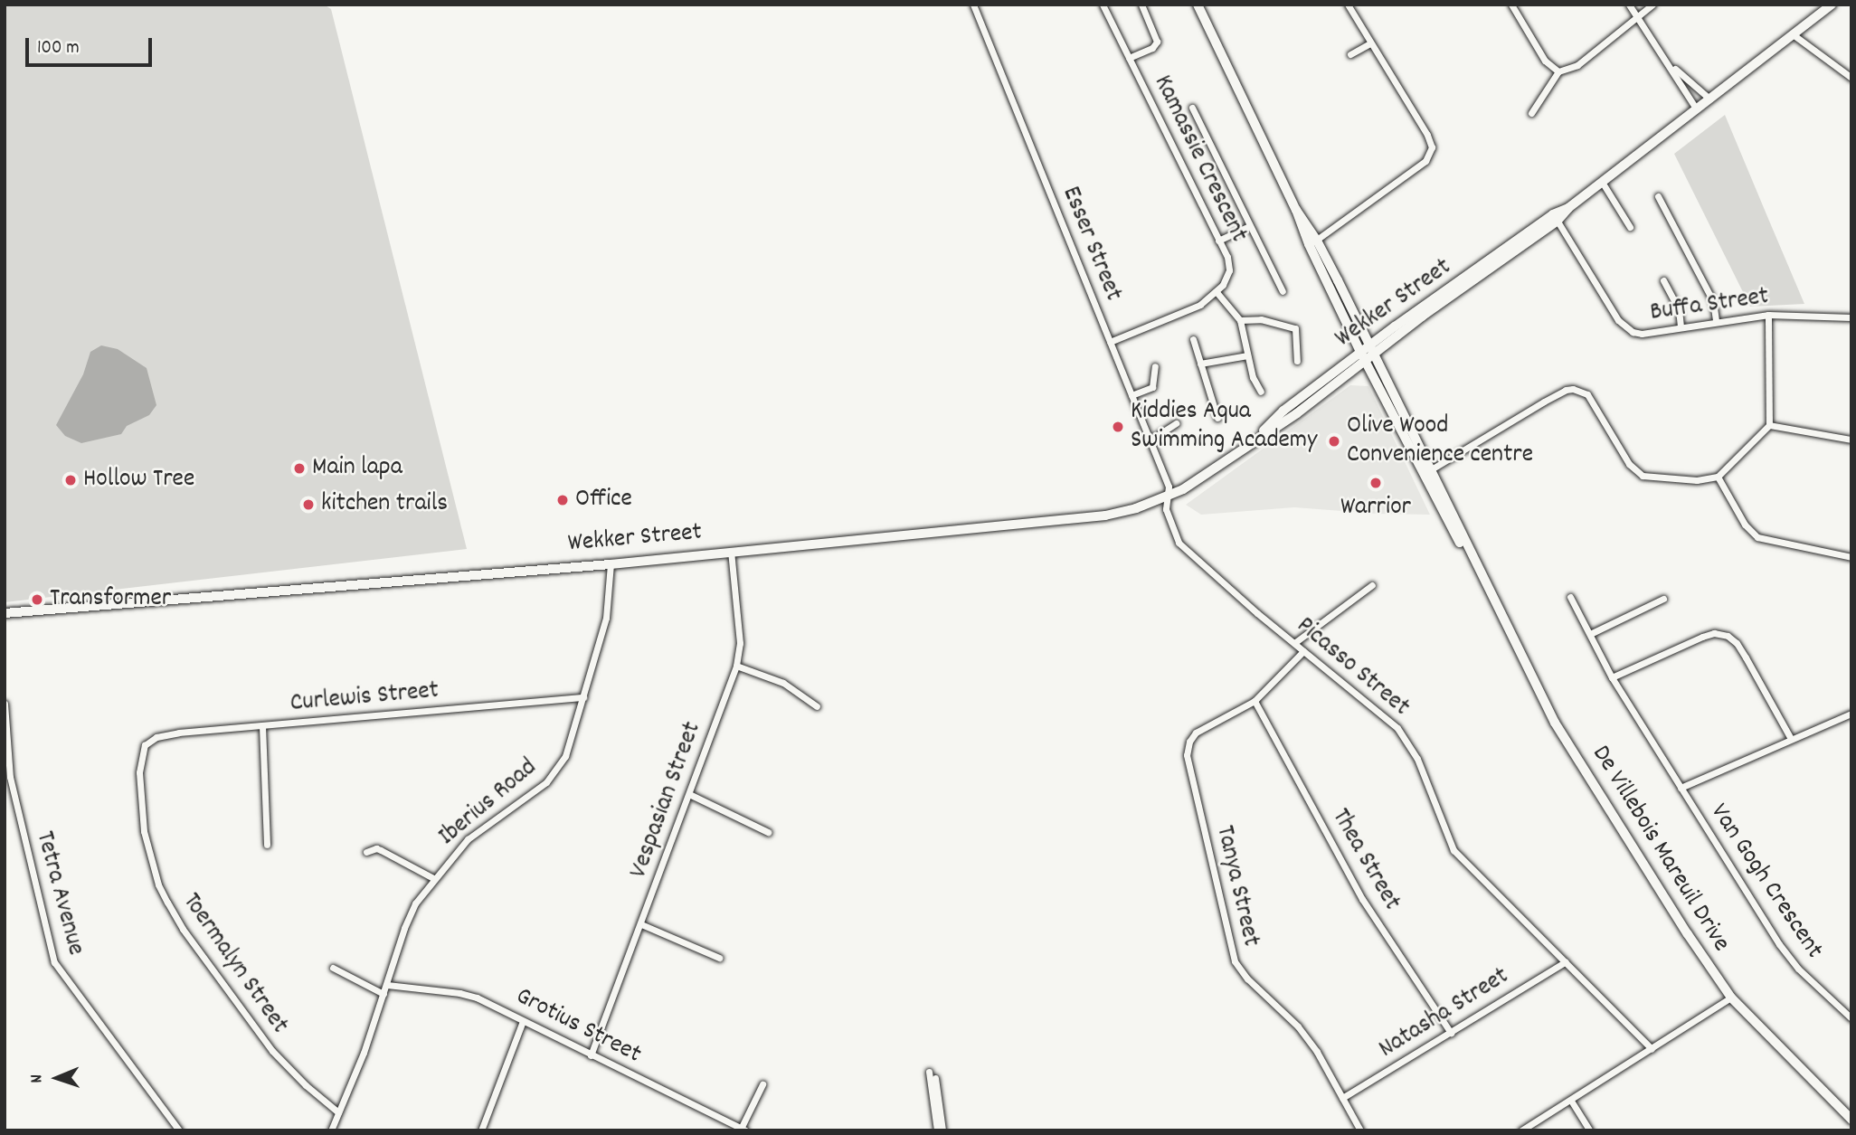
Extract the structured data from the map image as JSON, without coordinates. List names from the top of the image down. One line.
{"streets":{"street":["Kamassie Crescent","Esser Street","Wekker Street","Buffa Street","Picasso Street","Curlewis Street","Vespasian Street","Iberius Road","De Villebois Mareuil Drive","Thea Street","Van Gogh Crescent","Tanya Street","Tetra Avenue","Toermalyn Street","Natasha Street","Grotius Street"]},"crossings":[["Esser Street","Wekker Street"],["Esser Street","Picasso Street"],["Wekker Street","Buffa Street"],["Wekker Street","Picasso Street"],["Wekker Street","Vespasian Street"],["Wekker Street","Iberius Road"],["Wekker Street","De Villebois Mareuil Drive"],["Picasso Street","Natasha Street"],["Curlewis Street","Iberius Road"],["Curlewis Street","Toermalyn Street"],["Vespasian Street","Grotius Street"],["Iberius Road","Toermalyn Street"],["Iberius Road","Grotius Street"],["Thea Street","Tanya Street"],["Thea Street","Natasha Street"],["Tanya Street","Natasha Street"]],"places":["Kiddies Aqua Swimming Academy","Olive Wood Convenience centre","Main lapa","Hollow Tree","Warrior","Office","kitchen trails","Transformer"],"scale_bar":"100 m","north":"left"}
